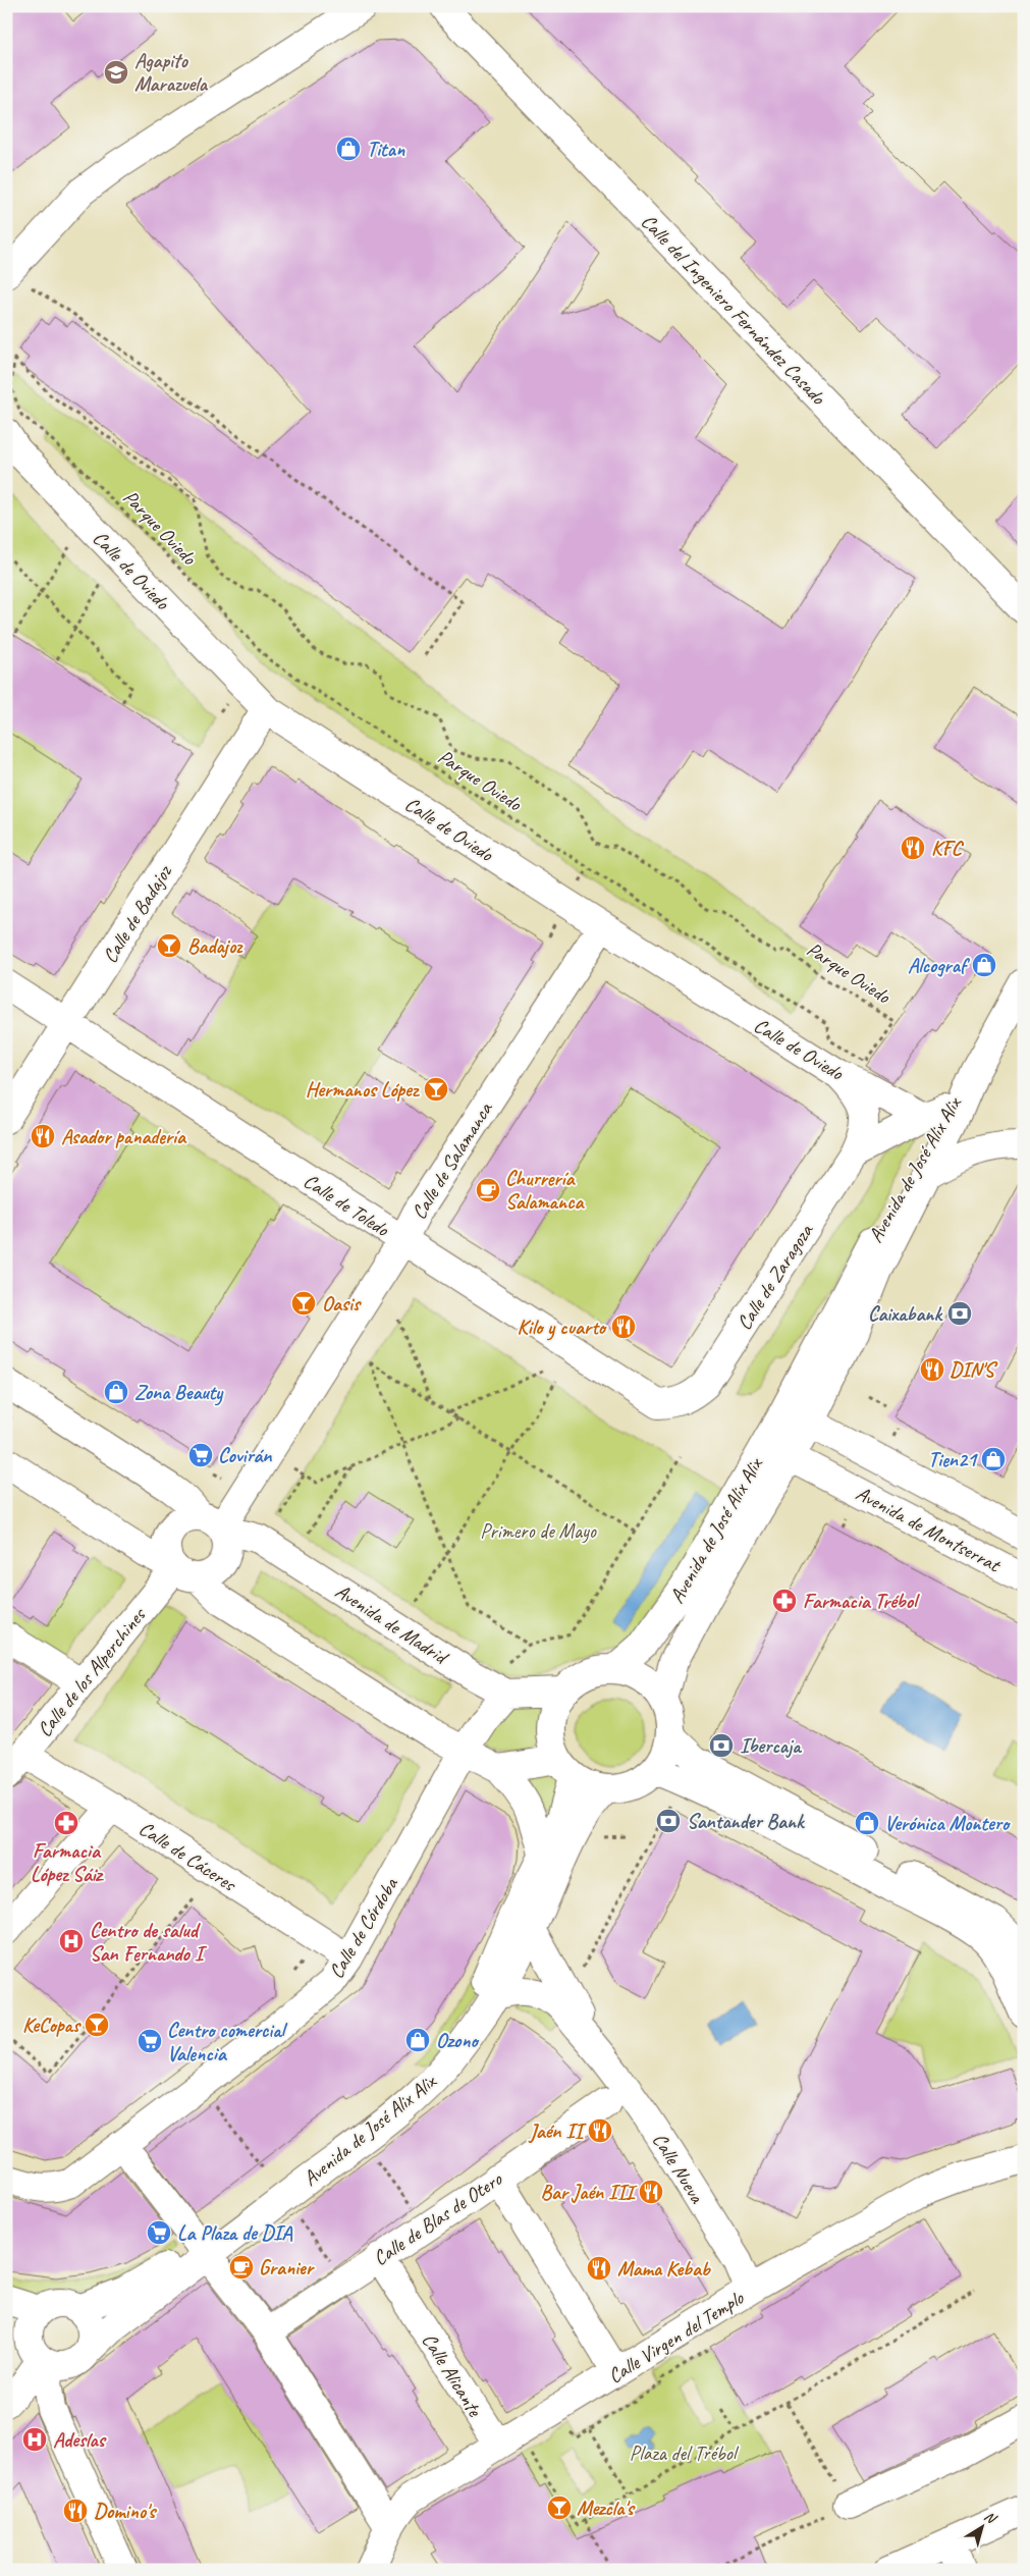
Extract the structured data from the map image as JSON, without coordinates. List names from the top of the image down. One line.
{"streets":{"street":["Calle del Ingeniero Fernández Casado","Calle de Oviedo","Calle de Badajoz","Calle de Salamanca","Avenida de José Alix Alix","Calle de Toledo","Calle de Zaragoza","Avenida de Montserrat","Avenida de Madrid","Calle de los Alperchines","Calle de Cáceres","Calle de Córdoba","Calle Nueva","Calle de Blas de Otero","Calle Virgen del Templo","Calle Alicante"],"path":["Parque Oviedo"]},"crossings":[["Calle de Oviedo","Calle de Badajoz"],["Calle de Oviedo","Calle de Salamanca"],["Calle de Oviedo","Avenida de José Alix Alix"],["Calle de Oviedo","Calle de Zaragoza"],["Calle de Badajoz","Calle de Toledo"],["Calle de Salamanca","Calle de Toledo"],["Calle de Salamanca","Avenida de Madrid"],["Calle de Salamanca","Calle de los Alperchines"],["Avenida de José Alix Alix","Calle de Zaragoza"],["Avenida de José Alix Alix","Avenida de Montserrat"],["Avenida de José Alix Alix","Calle Nueva"],["Calle de Toledo","Calle de Zaragoza"],["Avenida de Madrid","Calle de los Alperchines"],["Avenida de Madrid","Calle de Córdoba"],["Calle de los Alperchines","Calle de Cáceres"],["Calle de Cáceres","Calle de Córdoba"],["Calle Nueva","Calle Virgen del Templo"],["Calle de Blas de Otero","Calle Alicante"],["Calle Virgen del Templo","Calle Alicante"]],"parks":["Primero de Mayo","Plaza del Trébol"],"places":{"school or university":["Agapito Marazuela"],"shop":["Titan","Alcograf","Zona Beauty","Tien21","Verónica Montero","Ozono"],"restaurant":["KFC","Asador panadería","Kilo y cuarto","DIN'S","Jaén II","Bar Jaén III","Mama Kebab","Domino's"],"bar":["Badajoz","Hermanos López","Oasis","KeCopas","Mezcla's"],"cafe":["Churrería Salamanca","Granier"],"bank":["Caixabank","Ibercaja","Santander Bank"],"supermarket":["Covirán","Centro comercial Valencia","La Plaza de DIA"],"pharmacy":["Farmacia Trébol","Farmacia López Sáiz"],"hospital":["Centro de salud San Fernando I","Adeslas"]},"north":"top right"}
